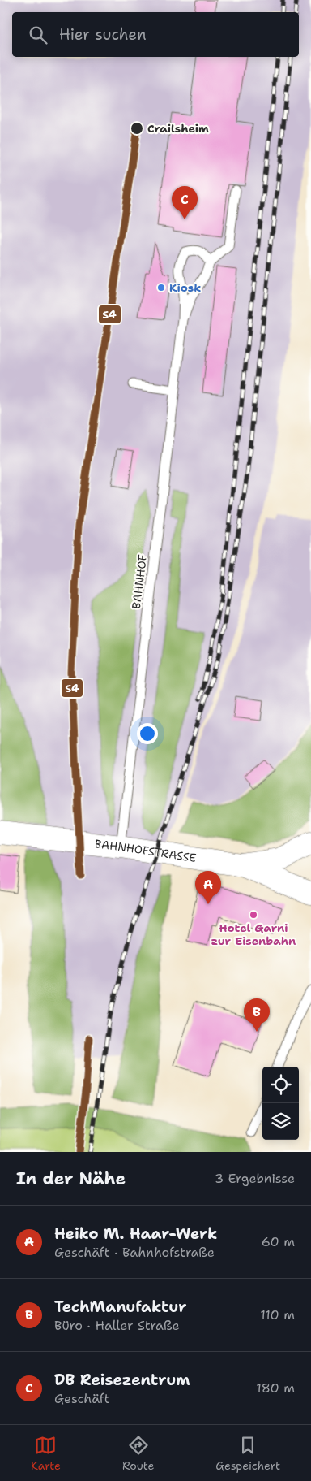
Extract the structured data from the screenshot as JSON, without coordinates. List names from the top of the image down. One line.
{"streets":{"main road":["BAHNHOFSTRASSE"],"lane":["BAHNHOF"]},"crossings":[["BAHNHOF","BAHNHOFSTRASSE"]],"places":["Crailsheim","Kiosk","Hotel Garni zur Eisenbahn"],"lines":["transit line S4"],"page":{"search":"Hier suchen","pins":["C","A","B"],"heading":["In der Nähe","3 Ergebnisse"],"list":[{"mark":"A","name":"Heiko M. Haar-Werk","note":"Geschäft · Bahnhofstraße","value":"60 m"},{"mark":"B","name":"TechManufaktur","note":"Büro · Haller Straße","value":"110 m"},{"mark":"C","name":"DB Reisezentrum","note":"Geschäft","value":"180 m"}],"nav":["Karte","Route","Gespeichert"]}}
